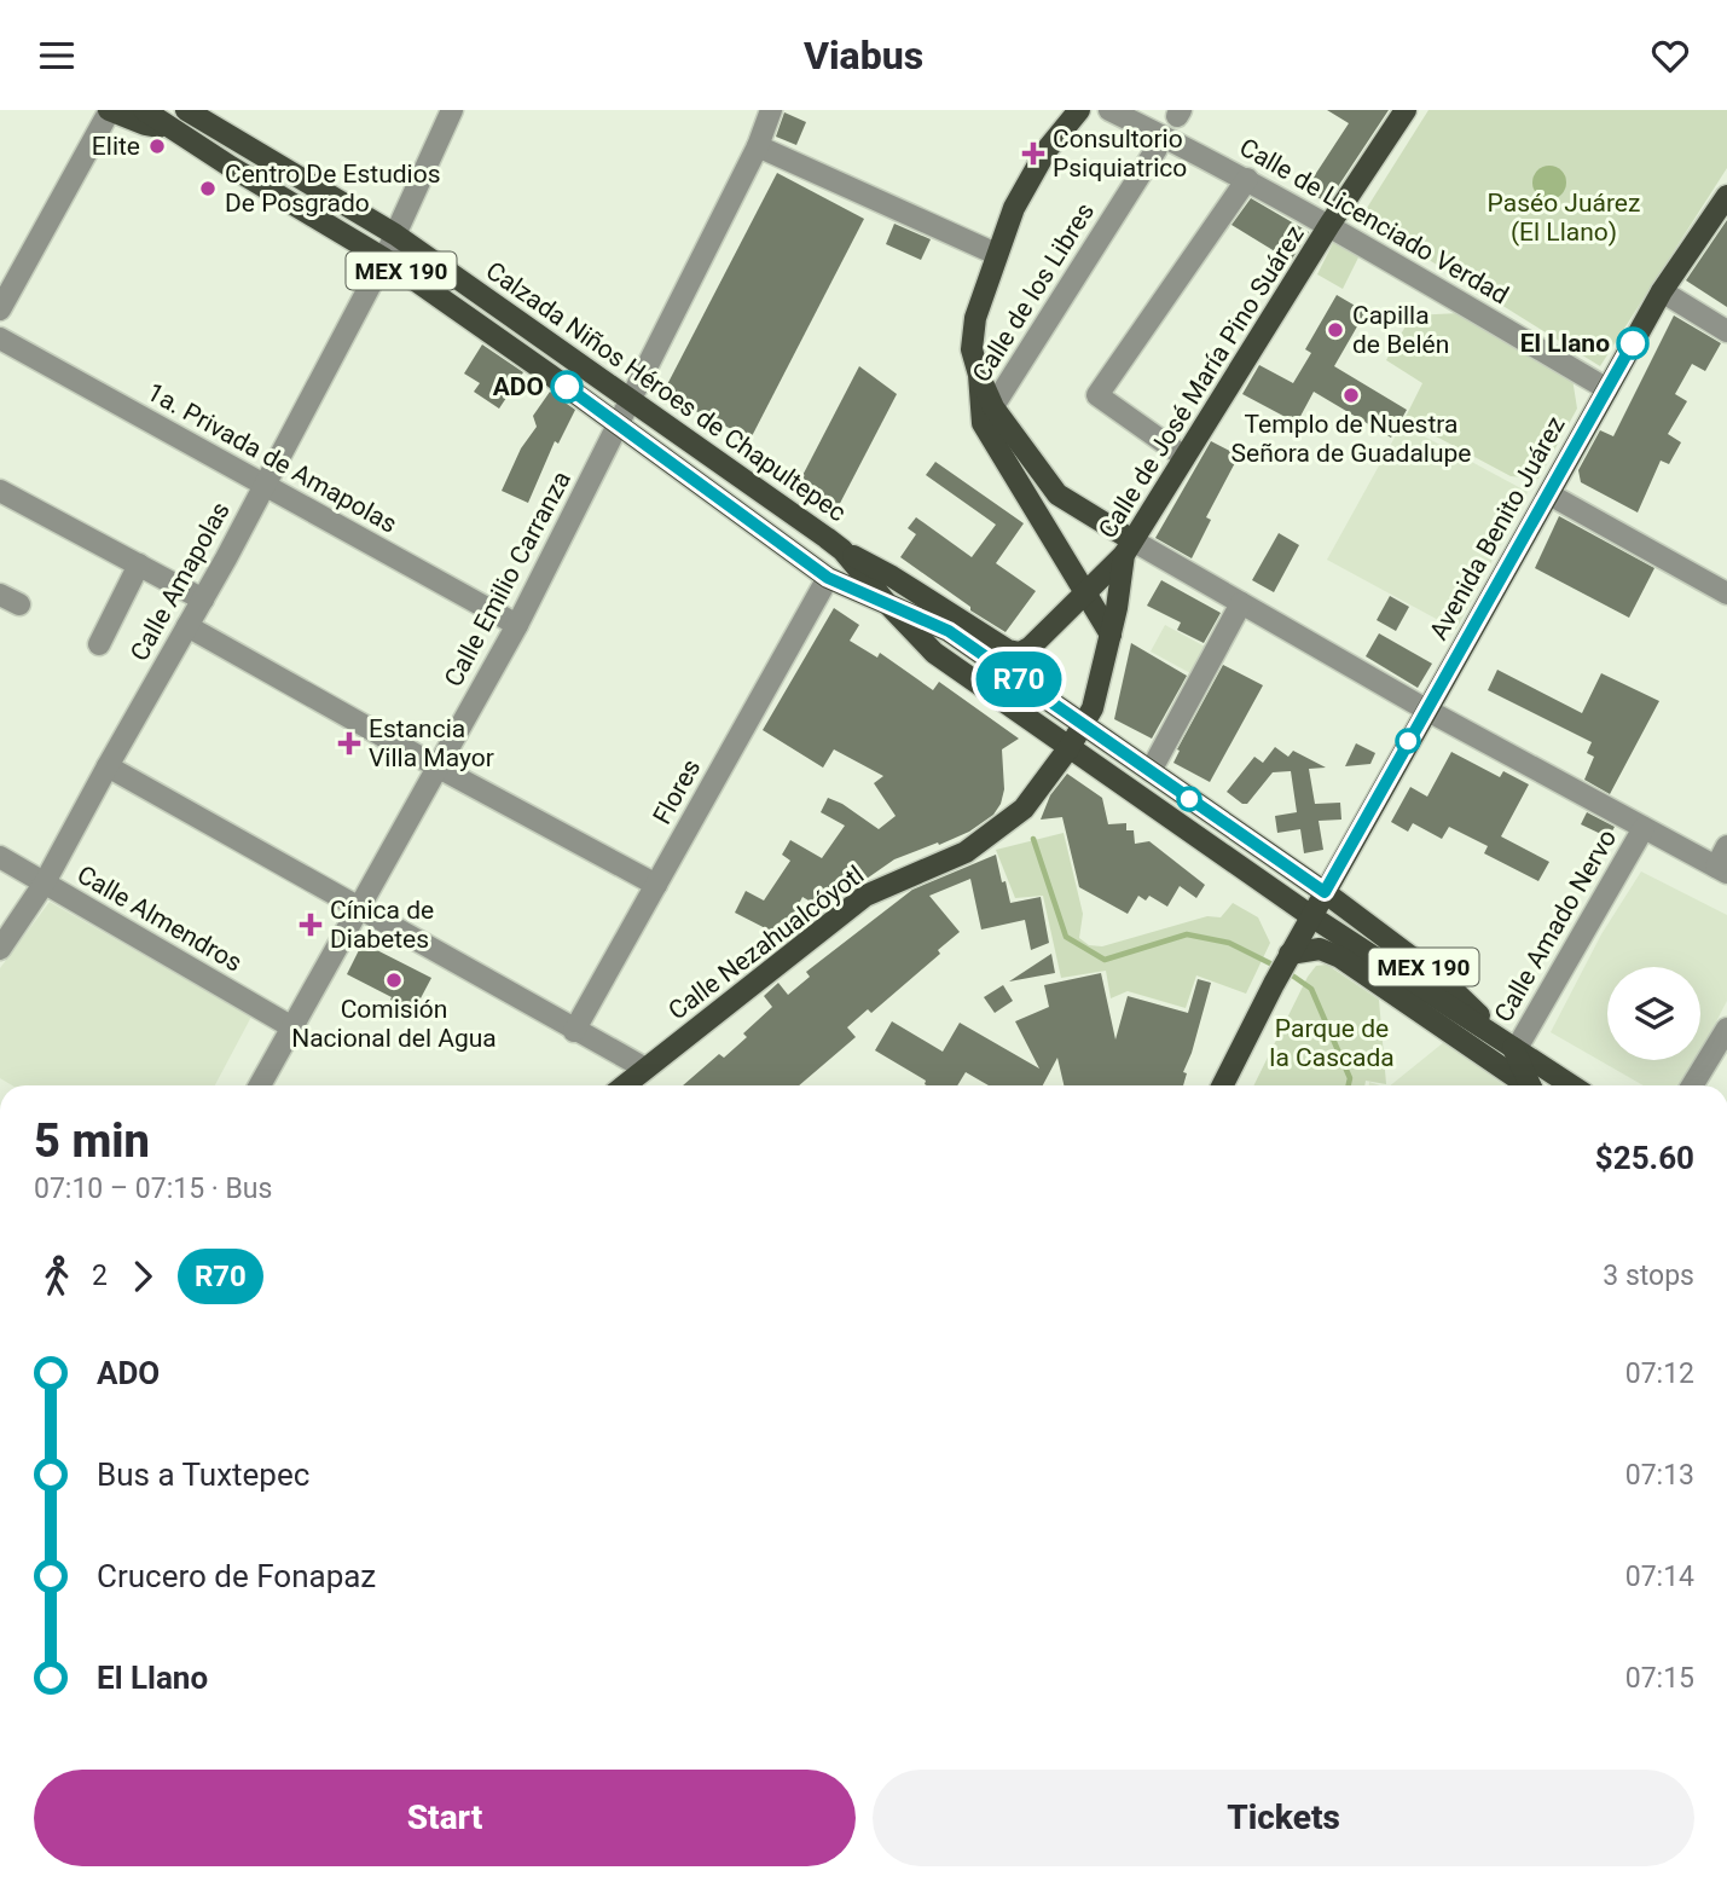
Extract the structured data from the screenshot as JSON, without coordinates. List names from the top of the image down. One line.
{"streets":{"main road":["MEX 190","Calle de José María Pino Suárez","Calzada Niños Héroes de Chapultepec","Avenida Benito Juárez","Calle Nezahualcóyotl"],"street":["Calle de Licenciado Verdad","Calle de los Libres","1a. Privada de Amapolas","Calle Emilio Carranza","Calle Amapolas","Flores","Calle Almendros","Calle Amado Nervo"]},"crossings":[["Calle de Licenciado Verdad","Calle de José María Pino Suárez"],["Calle de Licenciado Verdad","Avenida Benito Juárez"],["Calle de José María Pino Suárez","Calzada Niños Héroes de Chapultepec"],["Calle de José María Pino Suárez","Calle Nezahualcóyotl"],["Calzada Niños Héroes de Chapultepec","Avenida Benito Juárez"],["Calzada Niños Héroes de Chapultepec","Calle Emilio Carranza"],["Calzada Niños Héroes de Chapultepec","Calle Amapolas"],["Calzada Niños Héroes de Chapultepec","Flores"],["Calzada Niños Héroes de Chapultepec","Calle Amado Nervo"],["Calzada Niños Héroes de Chapultepec","Calle Nezahualcóyotl"],["1a. Privada de Amapolas","Calle Emilio Carranza"],["1a. Privada de Amapolas","Calle Amapolas"],["Calle Emilio Carranza","Calle Almendros"],["Calle Amapolas","Calle Almendros"]],"parks":["Paséo Juárez (El Llano)","Parque de la Cascada"],"places":{"other":["Elite","Centro De Estudios De Posgrado","Capilla de Belén","El Llano","ADO","Templo de Nuestra Señora de Guadalupe","Comisión Nacional del Agua"],"health":["Consultorio Psiquiatrico","Estancia Villa Mayor","Cínica de Diabetes"]},"lines":["bus line R70"],"page":{"header":"Viabus","on_map":"R70","heading":["5 min","07:10 – 07:15 · Bus","$25.60"],"legs":["2","R70","3 stops"],"list":[{"name":"ADO","value":"07:12"},{"name":"Bus a Tuxtepec","value":"07:13"},{"name":"Crucero de Fonapaz","value":"07:14"},{"name":"El Llano","value":"07:15"}],"buttons":["Start","Tickets"]}}
